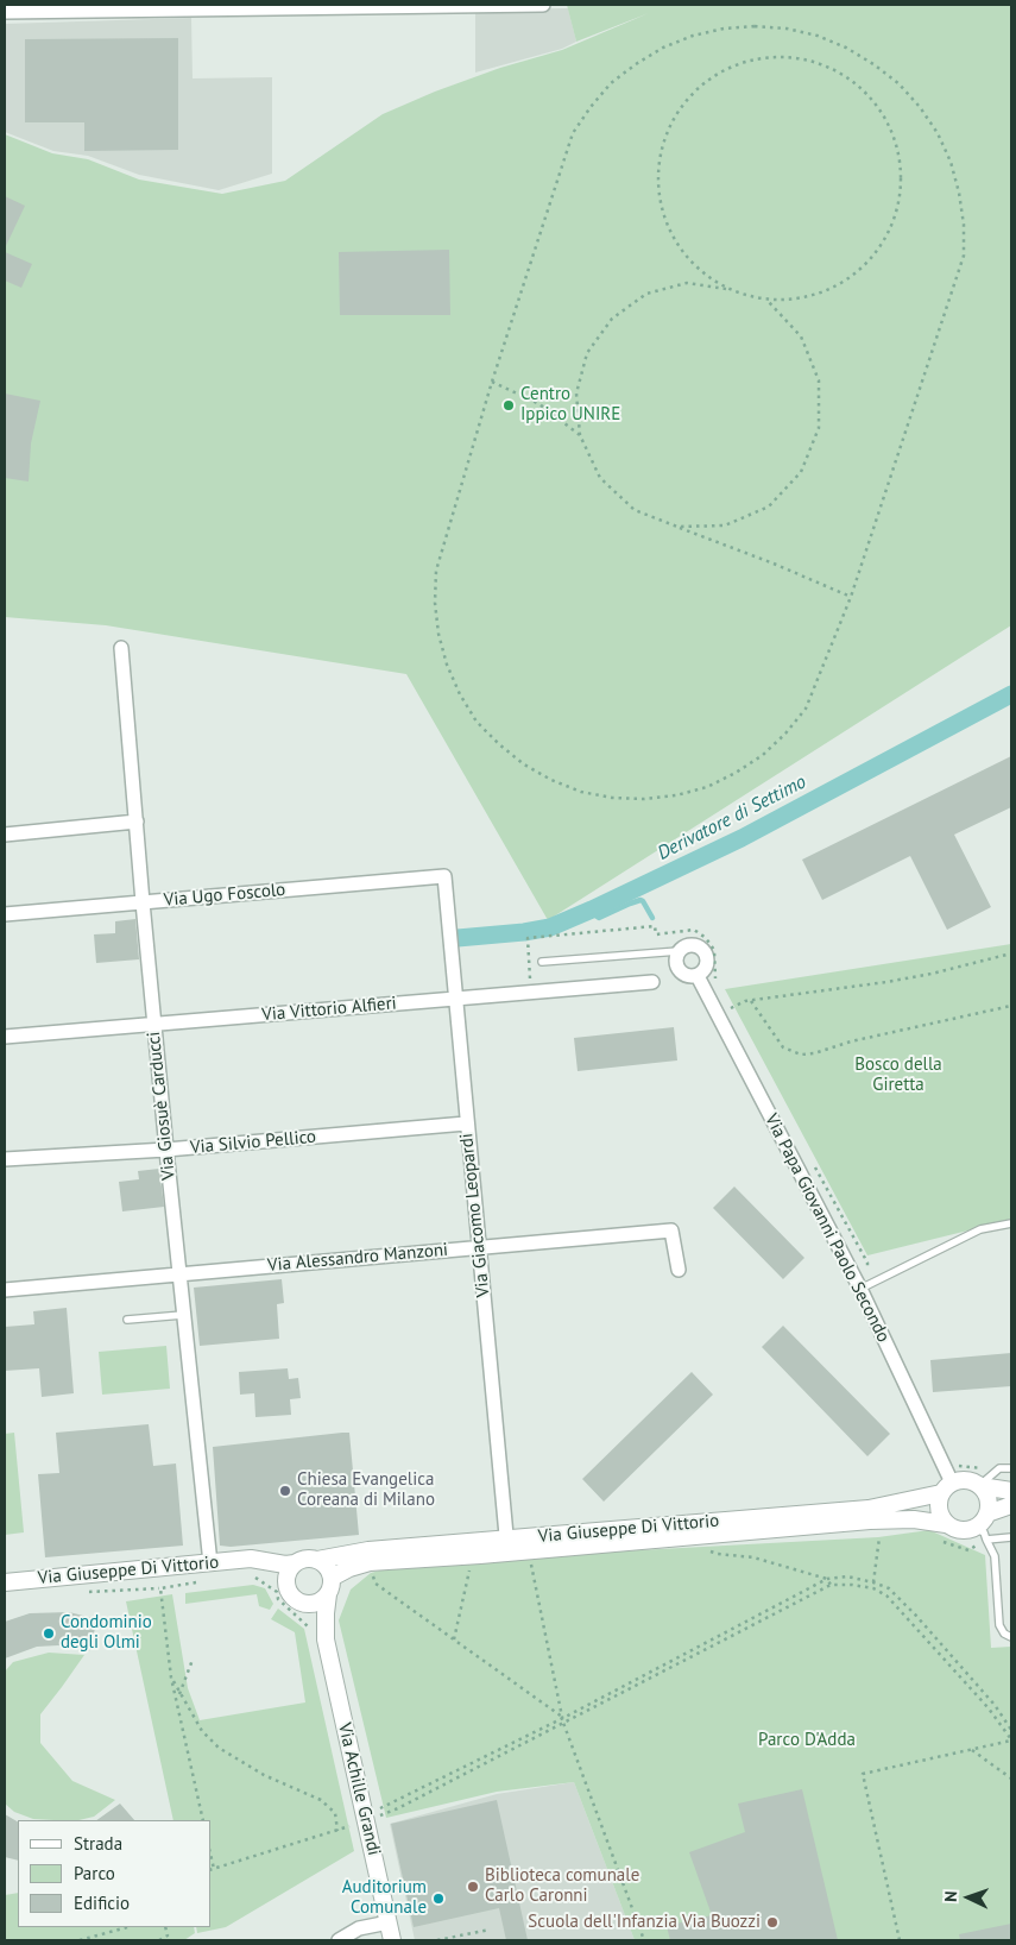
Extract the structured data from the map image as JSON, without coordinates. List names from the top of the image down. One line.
{"streets":{"street":["Via Ugo Foscolo","Via Vittorio Alfieri","Via Giosuè Carducci","Via Silvio Pellico","Via Giacomo Leopardi","Via Papa Giovanni Paolo Secondo","Via Alessandro Manzoni","Via Giuseppe Di Vittorio","Via Achille Grandi"]},"crossings":[["Via Ugo Foscolo","Via Giosuè Carducci"],["Via Ugo Foscolo","Via Giacomo Leopardi"],["Via Vittorio Alfieri","Via Giosuè Carducci"],["Via Vittorio Alfieri","Via Giacomo Leopardi"],["Via Giosuè Carducci","Via Silvio Pellico"],["Via Giosuè Carducci","Via Alessandro Manzoni"],["Via Giosuè Carducci","Via Giuseppe Di Vittorio"],["Via Silvio Pellico","Via Giacomo Leopardi"],["Via Giacomo Leopardi","Via Alessandro Manzoni"],["Via Giacomo Leopardi","Via Giuseppe Di Vittorio"],["Via Papa Giovanni Paolo Secondo","Via Giuseppe Di Vittorio"],["Via Giuseppe Di Vittorio","Via Achille Grandi"]],"water":["Derivatore di Settimo"],"parks":["Bosco della Giretta","Parco D'Adda"],"places":["Centro Ippico UNIRE","Chiesa Evangelica Coreana di Milano","Condominio degli Olmi","Biblioteca comunale Carlo Caronni","Auditorium Comunale","Scuola dell'Infanzia Via Buozzi"],"legend":["Strada","Parco","Edificio"],"north":"left"}
